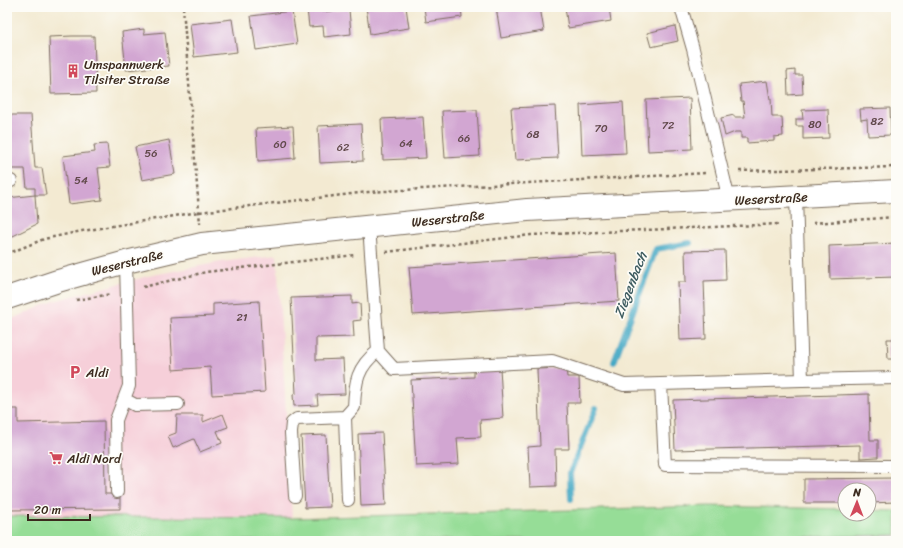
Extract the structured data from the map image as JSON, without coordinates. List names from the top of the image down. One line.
{"streets":{"street":["Weserstraße"]},"water":["Ziegenbach"],"places":{"building":["Umspannwerk Tilsiter Straße"],"parking":["Aldi"],"supermarket":["Aldi Nord"]},"house_numbers":["82","80","72","70","68","66","64","60","62","56","54","21"],"scale_bar":"20 m","north":"top"}
